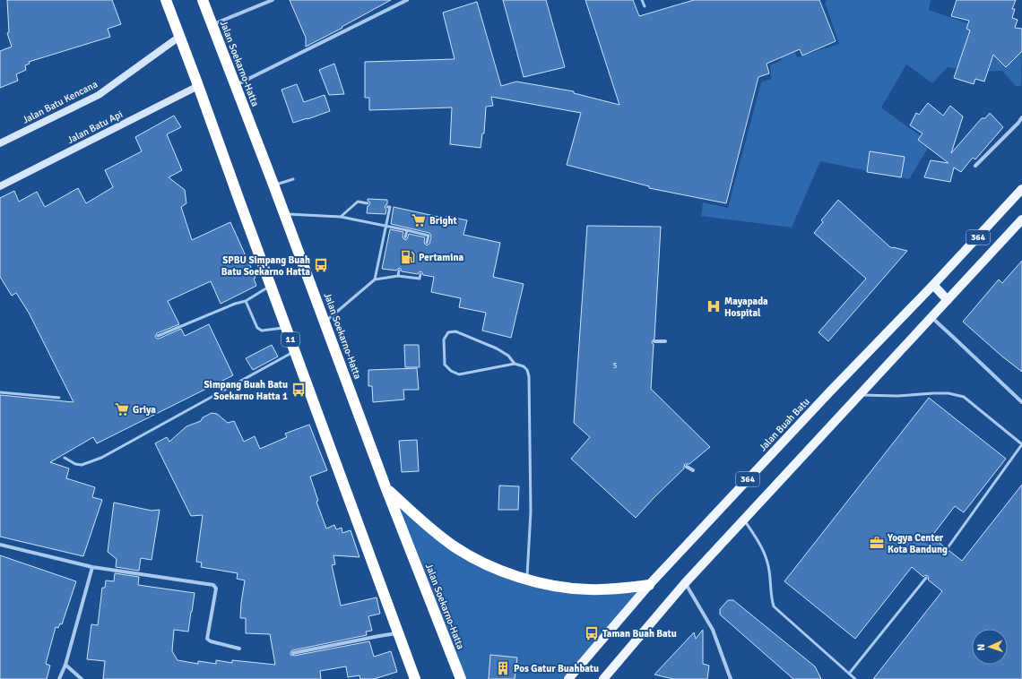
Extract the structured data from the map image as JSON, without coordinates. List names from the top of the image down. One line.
{"streets":{"highway":["Jalan Soekarno-Hatta","11"],"main road":["364","Jalan Buah Batu"],"street":["Jalan Batu Kencana","Jalan Batu Api"]},"crossings":[["Jalan Batu Kencana","11"],["Jalan Batu Api","11"]],"places":{"supermarket":["Bright","Griya"],"fuel station":["Pertamina"],"bus stop":["SPBU Simpang Buah Batu Soekarno Hatta","Simpang Buah Batu Soekarno Hatta 1","Taman Buah Batu"],"hospital":["Mayapada Hospital"],"office":["Yogya Center Kota Bandung"],"building":["Pos Gatur Buahbatu"]},"house_numbers":["5"],"north":"left"}
